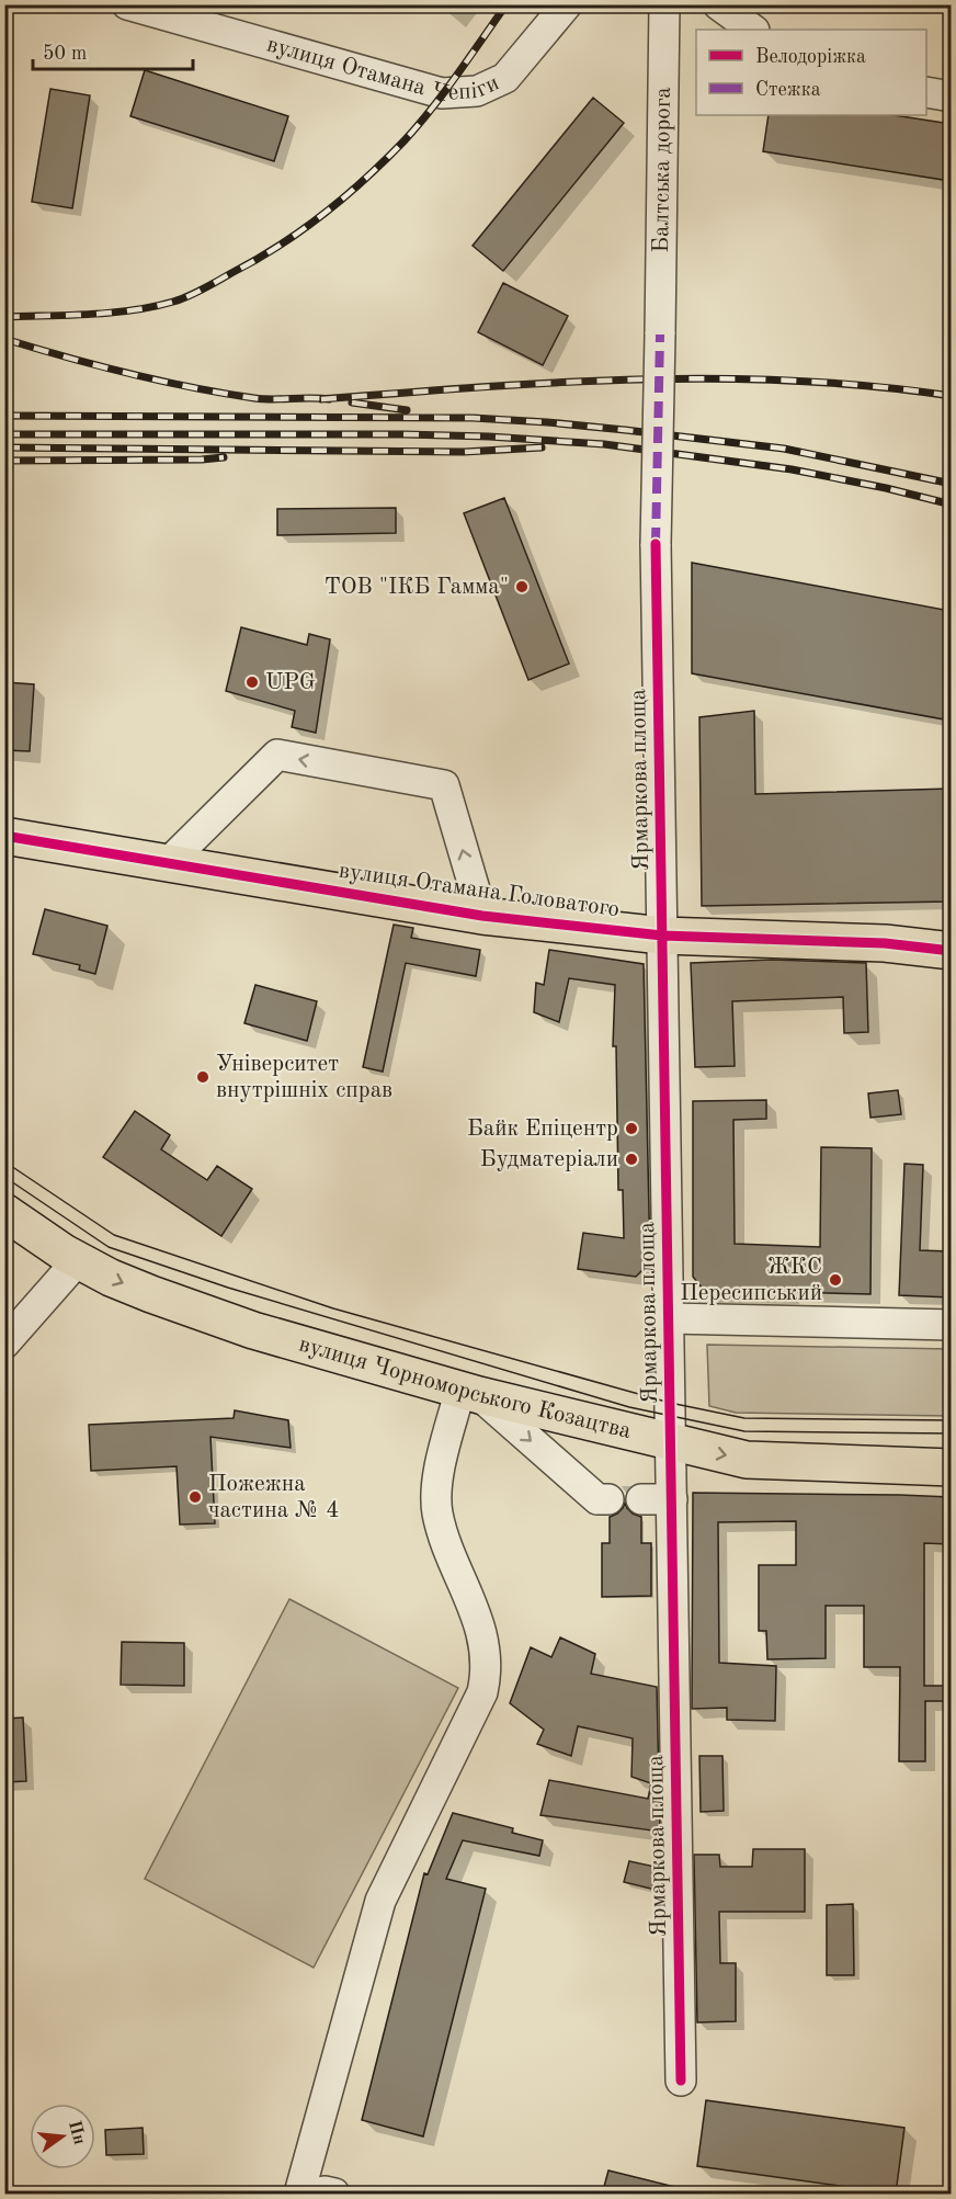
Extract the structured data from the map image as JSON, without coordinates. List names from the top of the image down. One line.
{"streets":{"main road":["вулиця Отамана Головатого","вулиця Чорноморського Козацтва"],"street":["вулиця Отамана Чепіги","Балтська дорога","Ярмаркова площа"]},"crossings":[["Балтська дорога","Ярмаркова площа"],["Ярмаркова площа","вулиця Отамана Головатого"],["Ярмаркова площа","вулиця Чорноморського Козацтва"]],"one_way":["вулиця Чорноморського Козацтва"],"places":["ТОВ \"ІКБ Гамма\"","UPG","Університет внутрішніх справ","Байк Епіцентр","Будматеріали","ЖКС Пересипський","Пожежна частина № 4"],"legend":["Велодоріжка","Стежка"],"scale_bar":"50 m","north":"right"}
